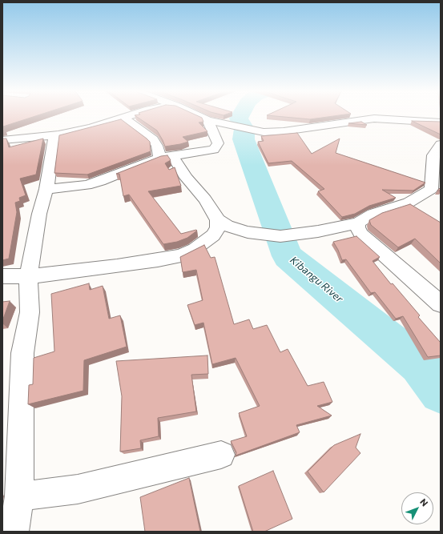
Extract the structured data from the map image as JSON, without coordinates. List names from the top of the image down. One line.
{"water":["Kibangu River"],"north":"top right"}
